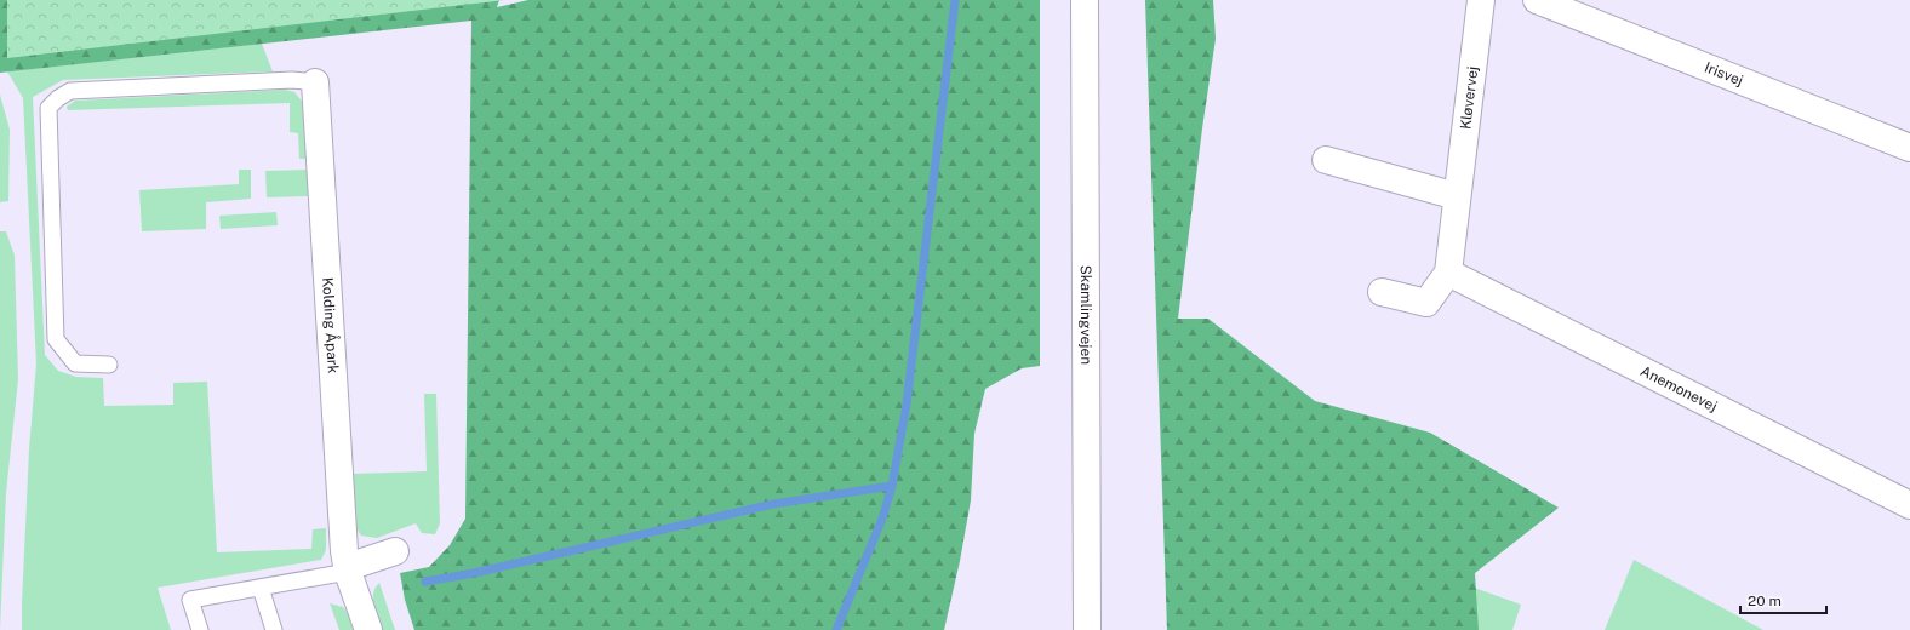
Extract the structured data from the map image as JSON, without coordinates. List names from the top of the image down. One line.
{"streets":{"street":["Irisvej","Kløvervej","Skamlingvejen","Kolding Åpark","Anemonevej"]},"crossings":[["Kløvervej","Anemonevej"]],"scale_bar":"20 m"}
